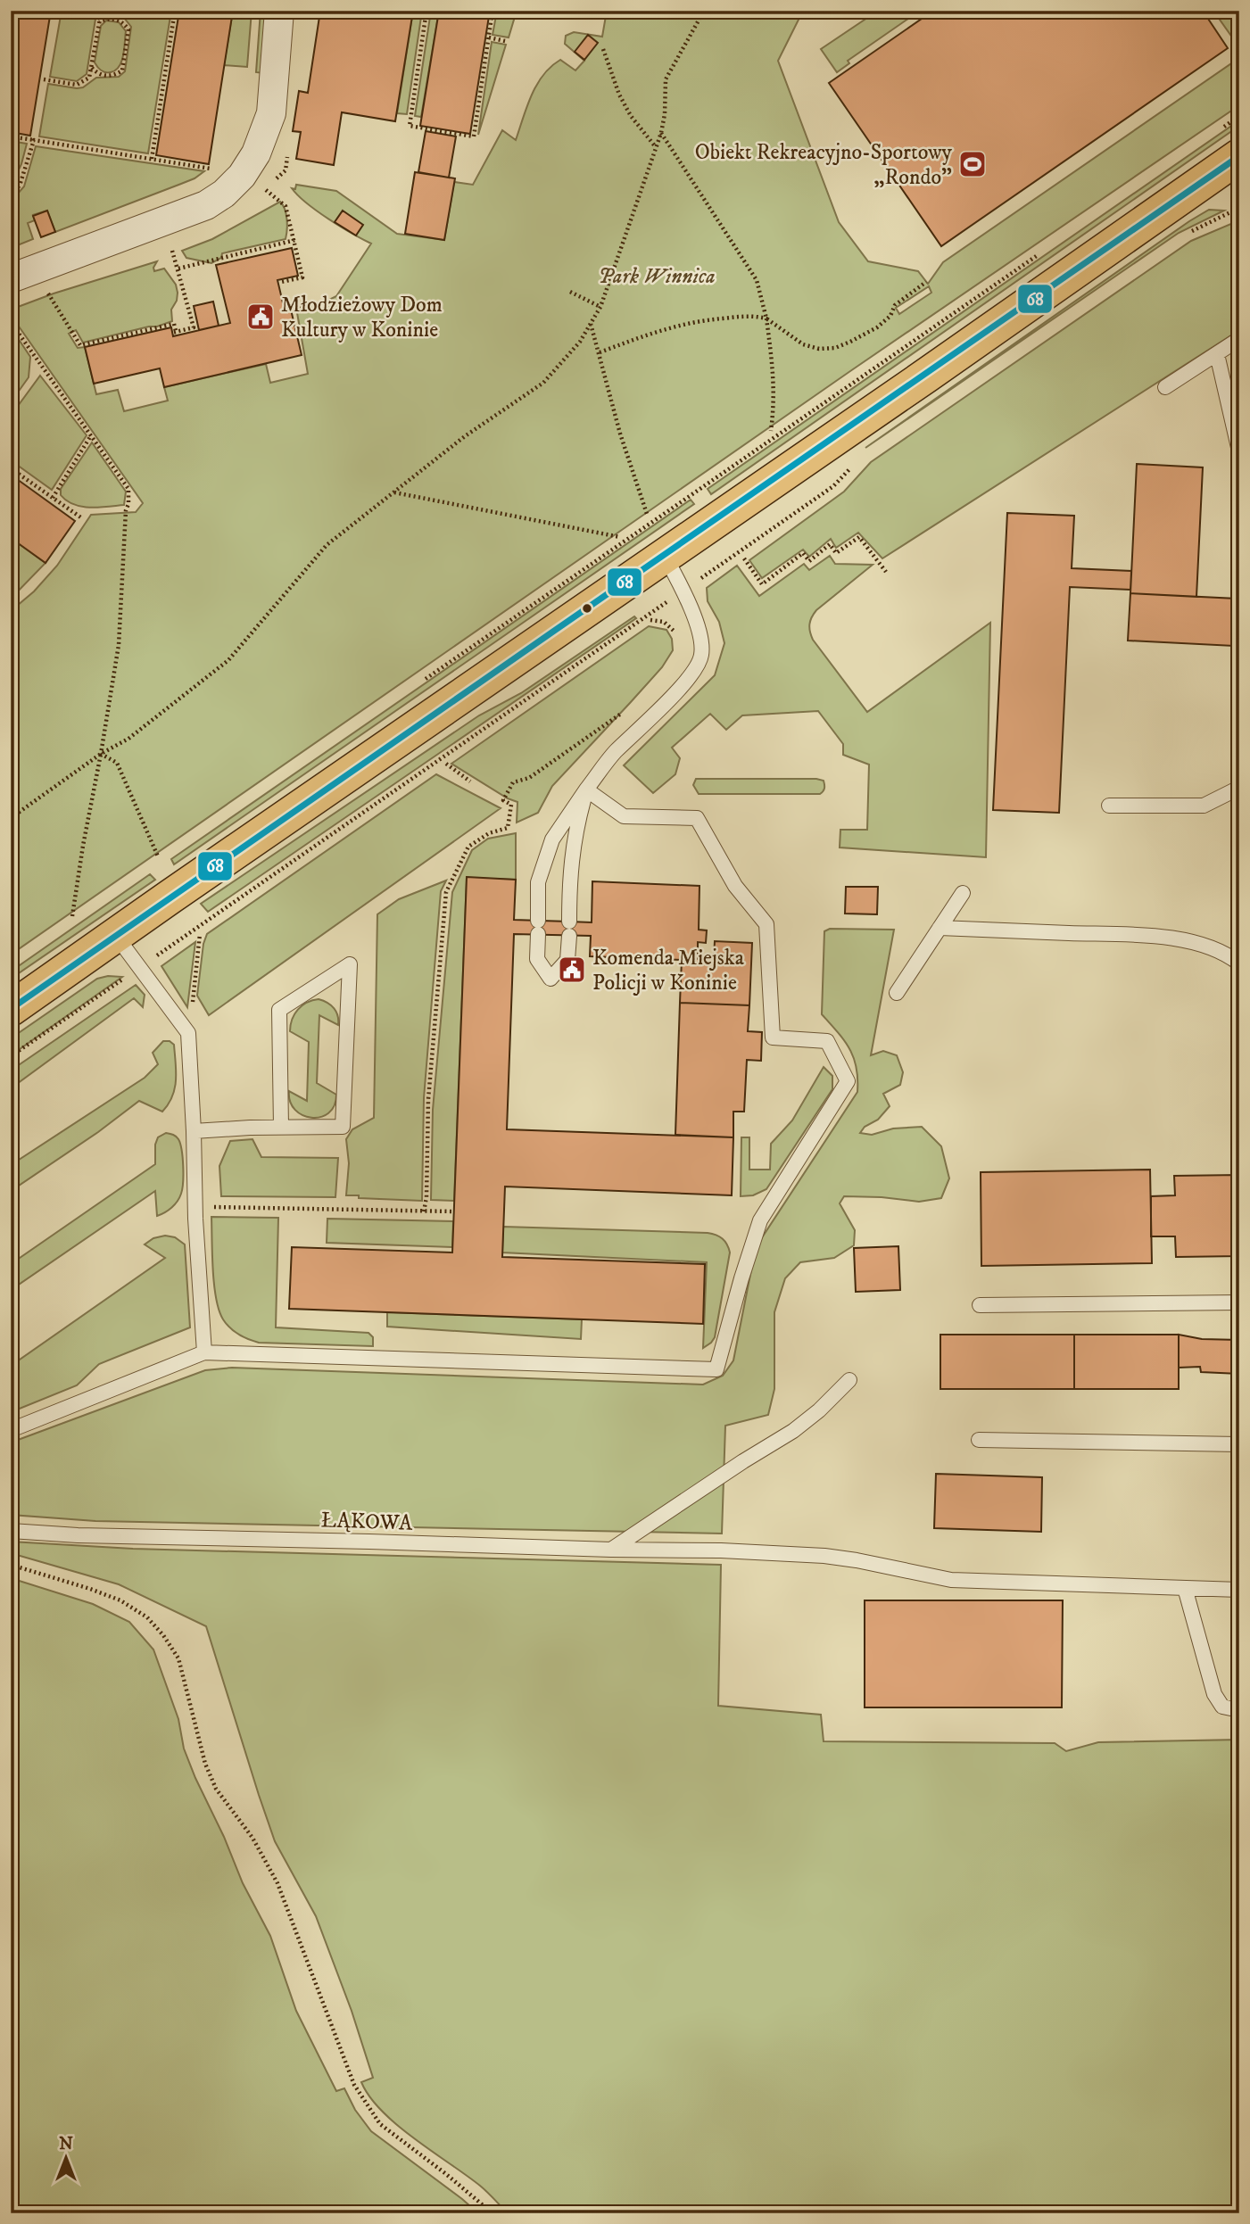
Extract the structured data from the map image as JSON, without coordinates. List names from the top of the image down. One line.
{"streets":{"lane":["ŁĄKOWA"]},"parks":["Park Winnica"],"places":{"sports":["Obiekt Rekreacyjno-Sportowy „Rondo”"],"public building":["Młodzieżowy Dom Kultury w Koninie","Komenda Miejska Policji w Koninie"]},"lines":["transit line 68"],"north":"top"}
